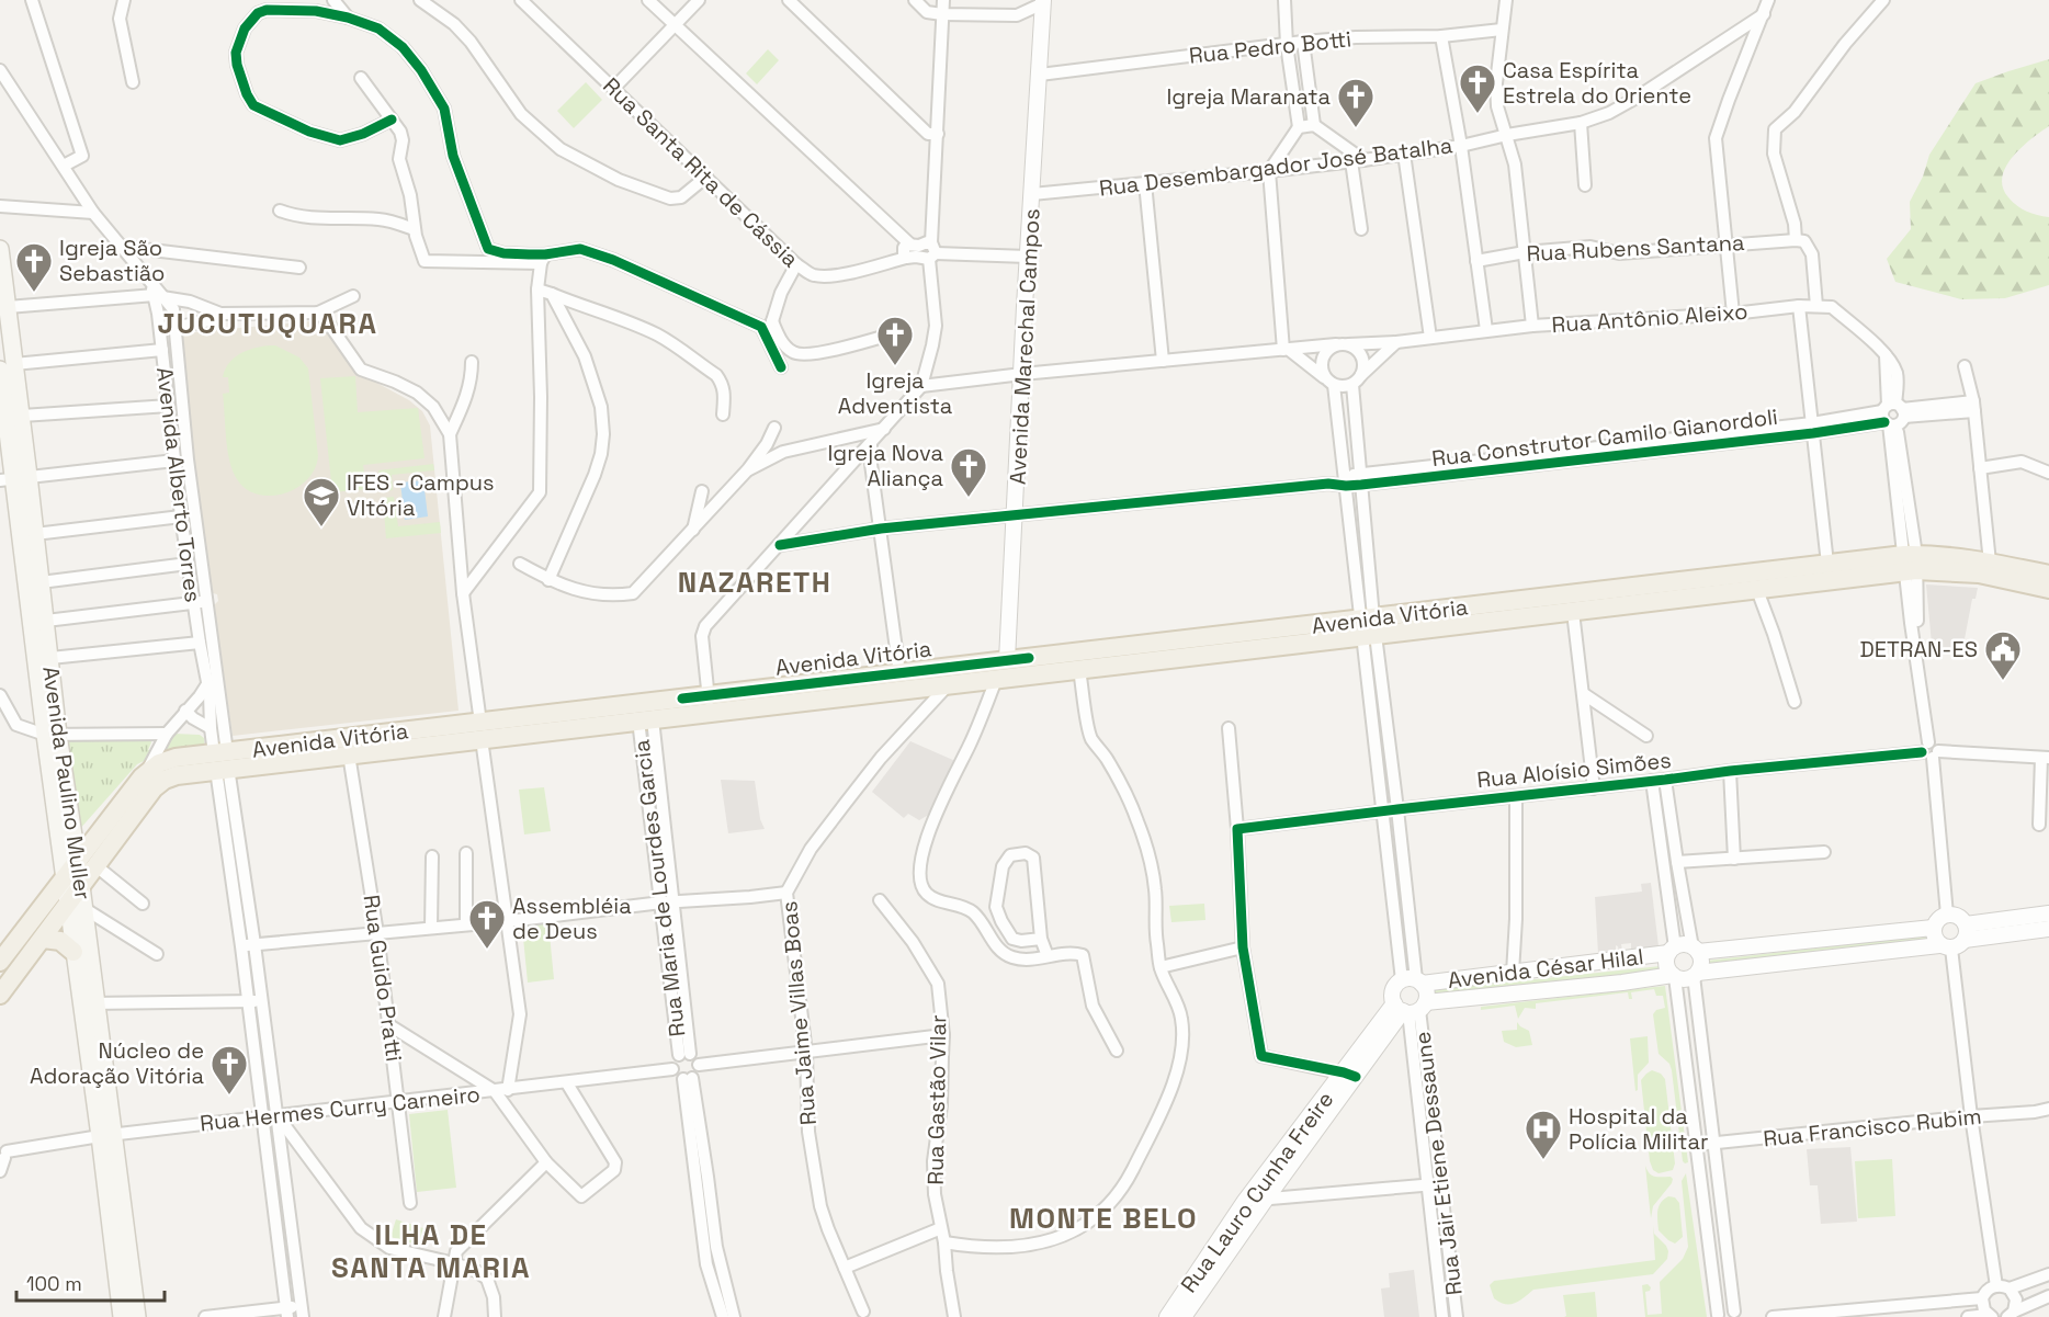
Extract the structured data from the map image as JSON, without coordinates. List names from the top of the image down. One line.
{"streets":{"main road":["Avenida Vitória","Avenida Paulino Muller"],"street":["Rua Pedro Botti","Rua Desembargador José Batalha","Rua Santa Rita de Cássia","Rua Rubens Santana","Rua Antônio Aleixo","Avenida Marechal Campos","Rua Construtor Camilo Gianordoli","Avenida Alberto Torres","Rua Aloísio Simões","Rua Maria de Lourdes Garcia","Avenida César Hilal","Rua Guido Pratti","Rua Jaime Villas Boas","Rua Gastão Vilar","Rua Hermes Curry Carneiro","Rua Francisco Rubim","Rua Jair Etiene Dessaune","Rua Lauro Cunha Freire"]},"crossings":[["Rua Pedro Botti","Avenida Marechal Campos"],["Rua Desembargador José Batalha","Avenida Marechal Campos"],["Rua Antônio Aleixo","Avenida Marechal Campos"],["Rua Antônio Aleixo","Rua Construtor Camilo Gianordoli"],["Rua Antônio Aleixo","Avenida Vitória"],["Rua Antônio Aleixo","Rua Aloísio Simões"],["Avenida Marechal Campos","Rua Construtor Camilo Gianordoli"],["Avenida Marechal Campos","Avenida Vitória"],["Avenida Alberto Torres","Avenida Vitória"],["Avenida Vitória","Avenida Paulino Muller"],["Avenida Vitória","Rua Maria de Lourdes Garcia"],["Avenida Vitória","Rua Guido Pratti"],["Avenida Vitória","Rua Jaime Villas Boas"],["Avenida Paulino Muller","Rua Hermes Curry Carneiro"],["Rua Maria de Lourdes Garcia","Rua Hermes Curry Carneiro"],["Avenida César Hilal","Rua Jair Etiene Dessaune"],["Avenida César Hilal","Rua Lauro Cunha Freire"],["Rua Guido Pratti","Rua Hermes Curry Carneiro"],["Rua Jair Etiene Dessaune","Rua Lauro Cunha Freire"]],"districts":["JUCUTUQUARA","NAZARETH","MONTE BELO","ILHA DE SANTA MARIA"],"places":{"church":["Casa Espírita Estrela do Oriente","Igreja Maranata","Igreja São Sebastião","Igreja Adventista","Igreja Nova Aliança","Assembléia de Deus","Núcleo de Adoração Vitória"],"school or university":["IFES - Campus VItória"],"public building":["DETRAN-ES"],"hospital":["Hospital da Polícia Militar"]},"scale_bar":"100 m"}
